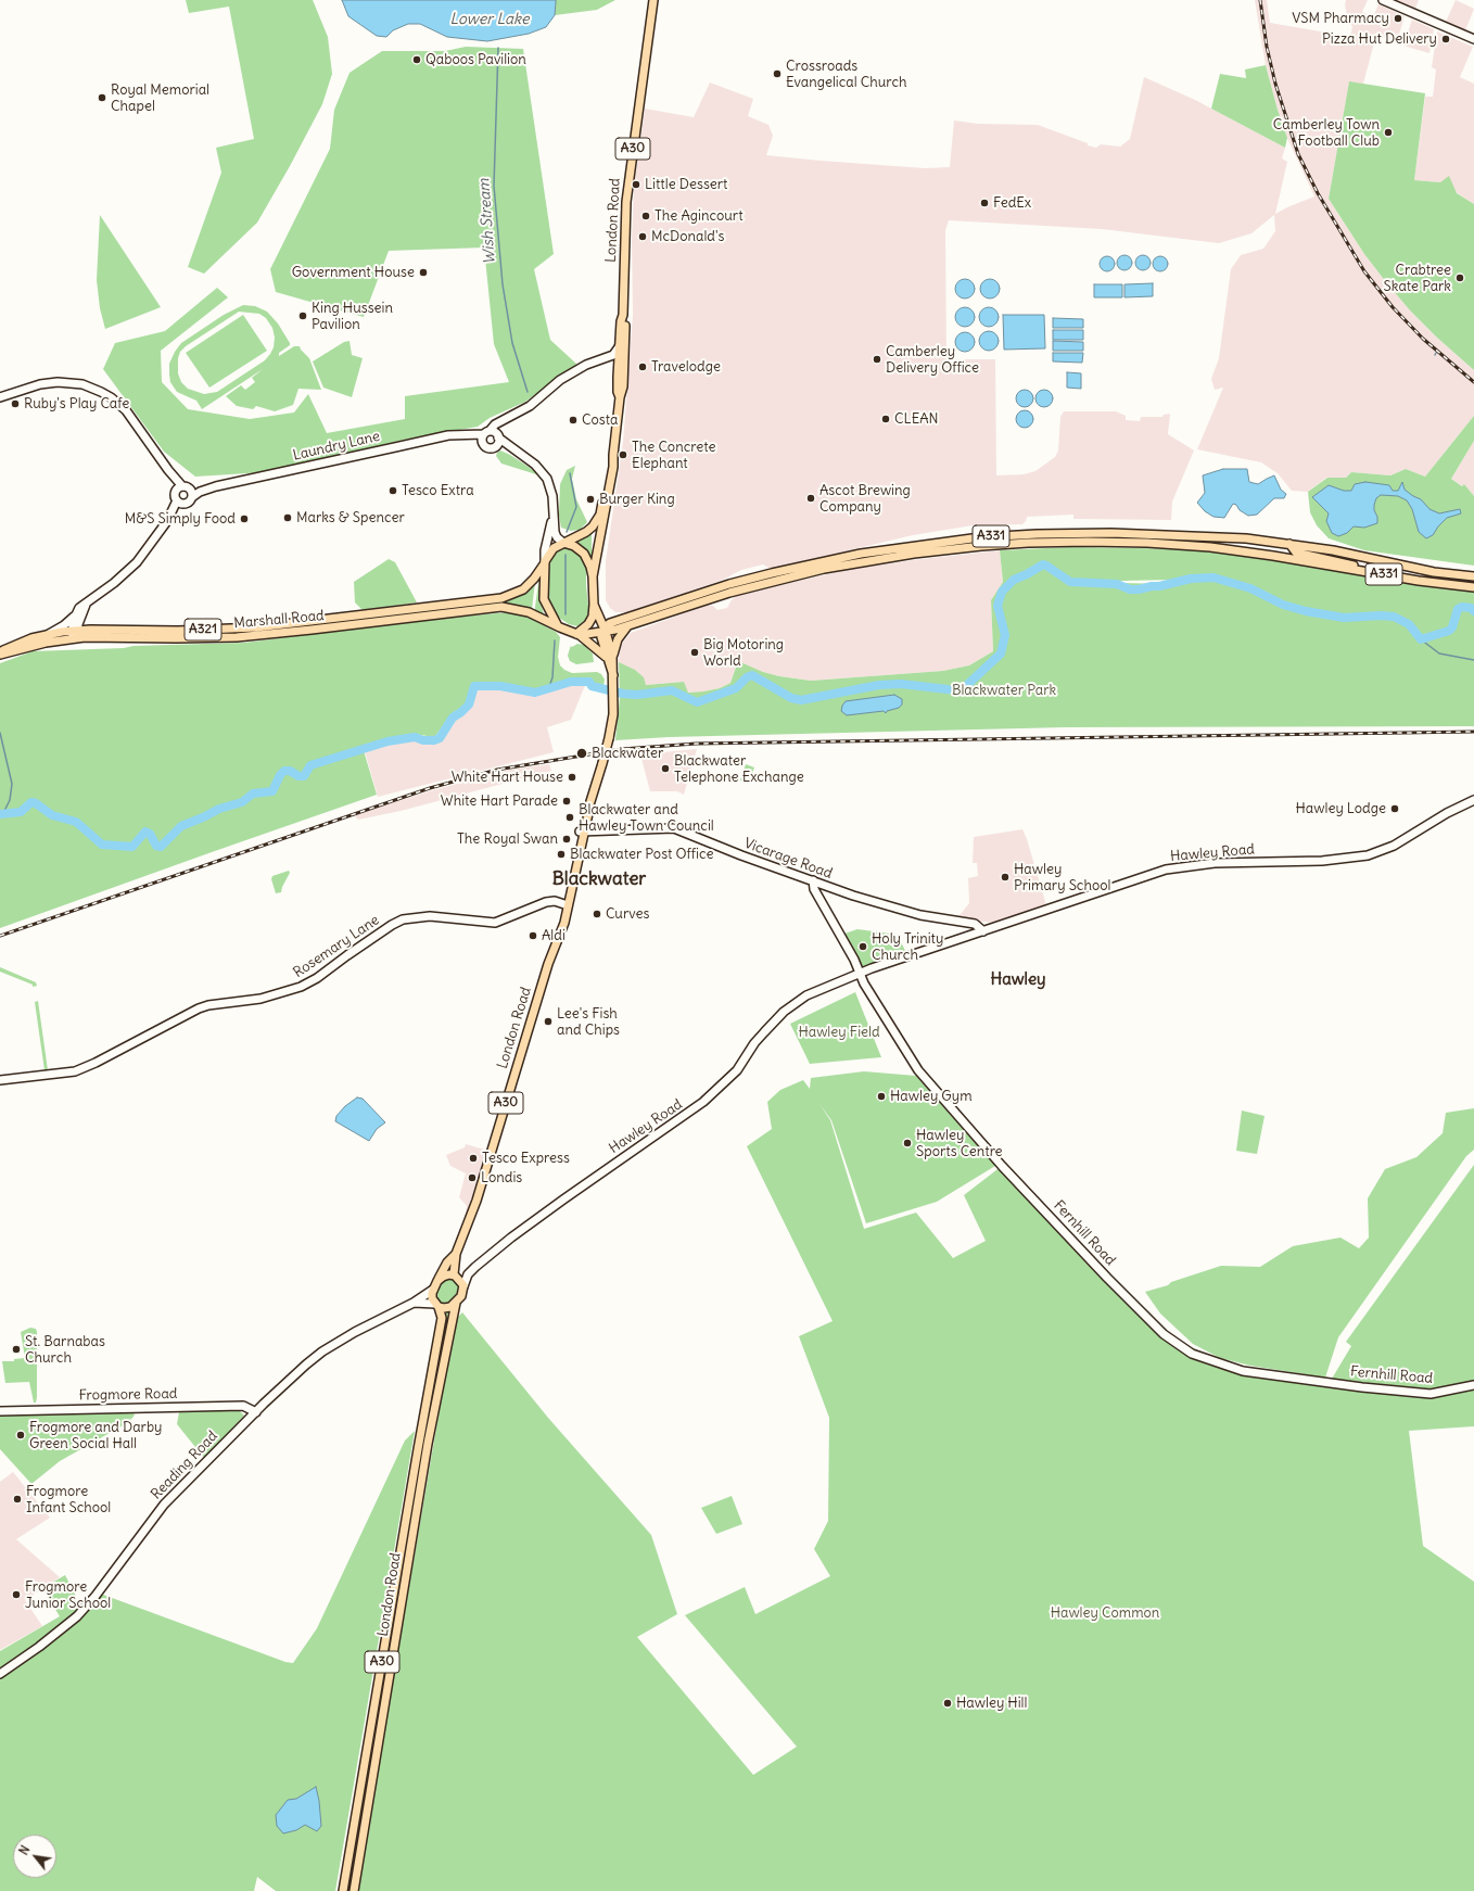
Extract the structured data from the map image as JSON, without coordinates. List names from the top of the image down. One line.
{"streets":{"main road":["A30","London Road","A331","Marshall Road","A321"],"street":["Laundry Lane","Hawley Road","Vicarage Road","Rosemary Lane","Fernhill Road","Frogmore Road","Reading Road"]},"crossings":[["A30","London Road"],["A30","Hawley Road"],["A30","Reading Road"],["London Road","A331"],["London Road","Marshall Road"],["London Road","Hawley Road"],["London Road","Vicarage Road"],["London Road","Rosemary Lane"],["London Road","Reading Road"],["A331","Marshall Road"],["Hawley Road","Vicarage Road"],["Hawley Road","Fernhill Road"],["Hawley Road","Reading Road"],["Vicarage Road","Fernhill Road"],["Frogmore Road","Reading Road"]],"districts":["Blackwater","Hawley"],"water":["Lower Lake","Wish Stream"],"parks":["Blackwater Park","Hawley Field","Hawley Common"],"places":["VSM Pharmacy","Pizza Hut Delivery","Qaboos Pavilion","Crossroads Evangelical Church","Royal Memorial Chapel","Camberley Town Football Club","Little Dessert","FedEx","The Agincourt","McDonald's","Government House","Crabtree Skate Park","King Hussein Pavilion","Camberley Delivery Office","Travelodge","Ruby's Play Cafe","CLEAN","Costa","The Concrete Elephant","Tesco Extra","Ascot Brewing Company","Burger King","Marks & Spencer","M&S Simply Food","Big Motoring World","Blackwater","Blackwater Telephone Exchange","White Hart House","White Hart Parade","Hawley Lodge","Blackwater and Hawley Town Council","The Royal Swan","Blackwater Post Office","Hawley Primary School","Curves","Aldi","Holy Trinity Church","Lee's Fish and Chips","Hawley Gym","Hawley Sports Centre","Tesco Express","Londis","St. Barnabas Church","Frogmore and Darby Green Social Hall","Frogmore Infant School","Frogmore Junior School","Hawley Hill"],"north":"top left"}
